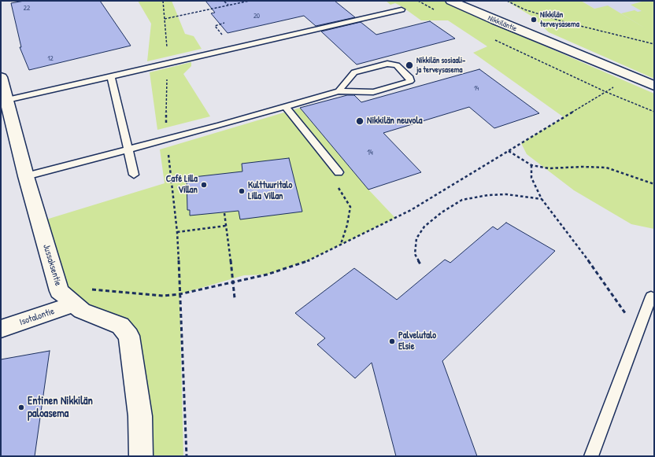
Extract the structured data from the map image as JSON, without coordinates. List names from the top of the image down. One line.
{"streets":{"street":["Nikkiläntie","Jussaksentie","Isotalontie"]},"crossings":[["Jussaksentie","Isotalontie"]],"places":["Nikkilän terveysasema","Nikkilän sosiaali- ja terveysasema","Nikkilän neuvola","Café Lilla Villan","Kulttuuritalo Lilla Villan","Palvelutalo Elsie","Entinen Nikkilän paloasema"],"house_numbers":["22","20","12","14","14"]}
